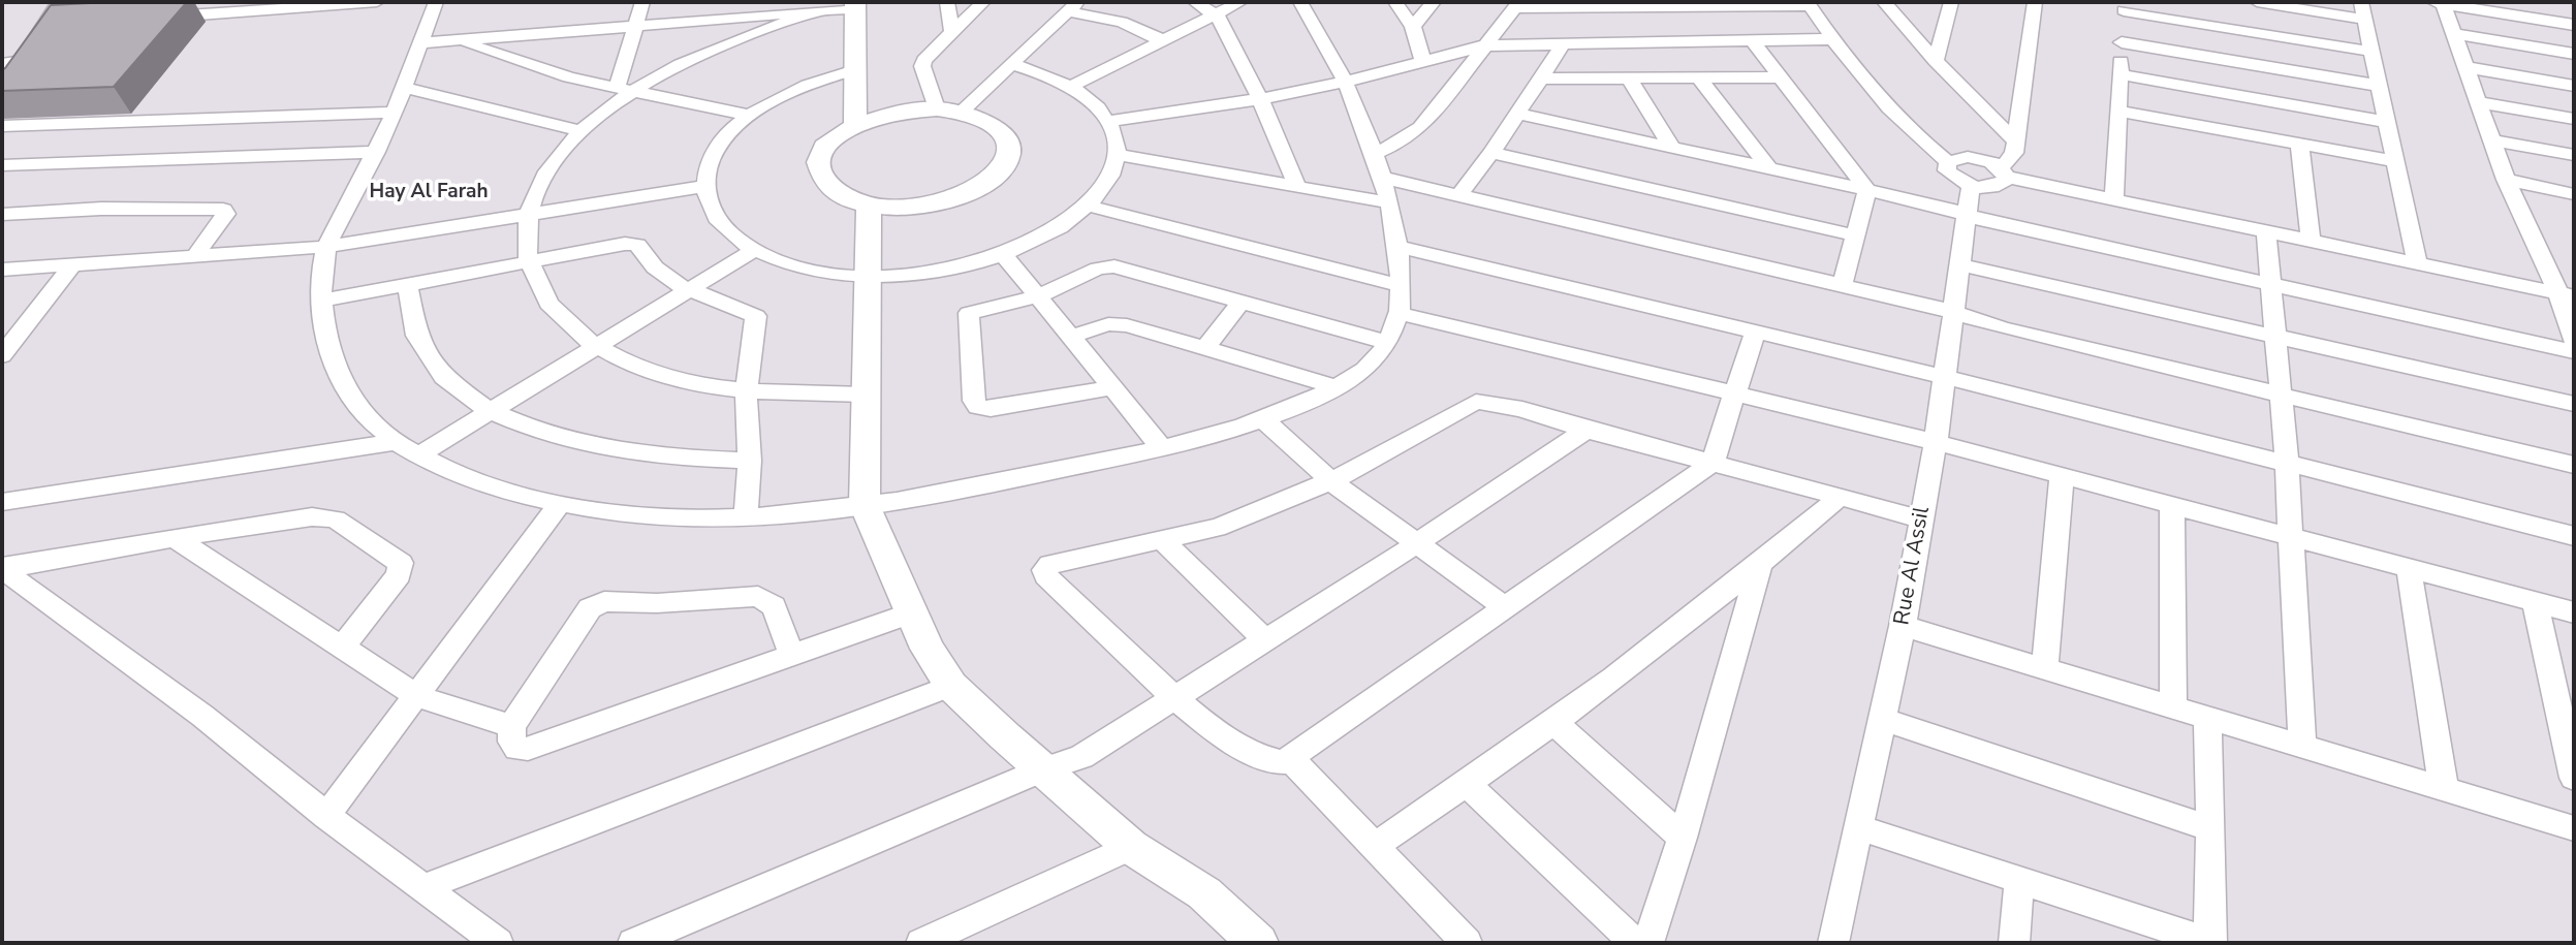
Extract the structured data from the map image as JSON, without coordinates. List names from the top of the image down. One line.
{"streets":{"street":["Rue Al Assil"]},"districts":["Hay Al Farah"]}
